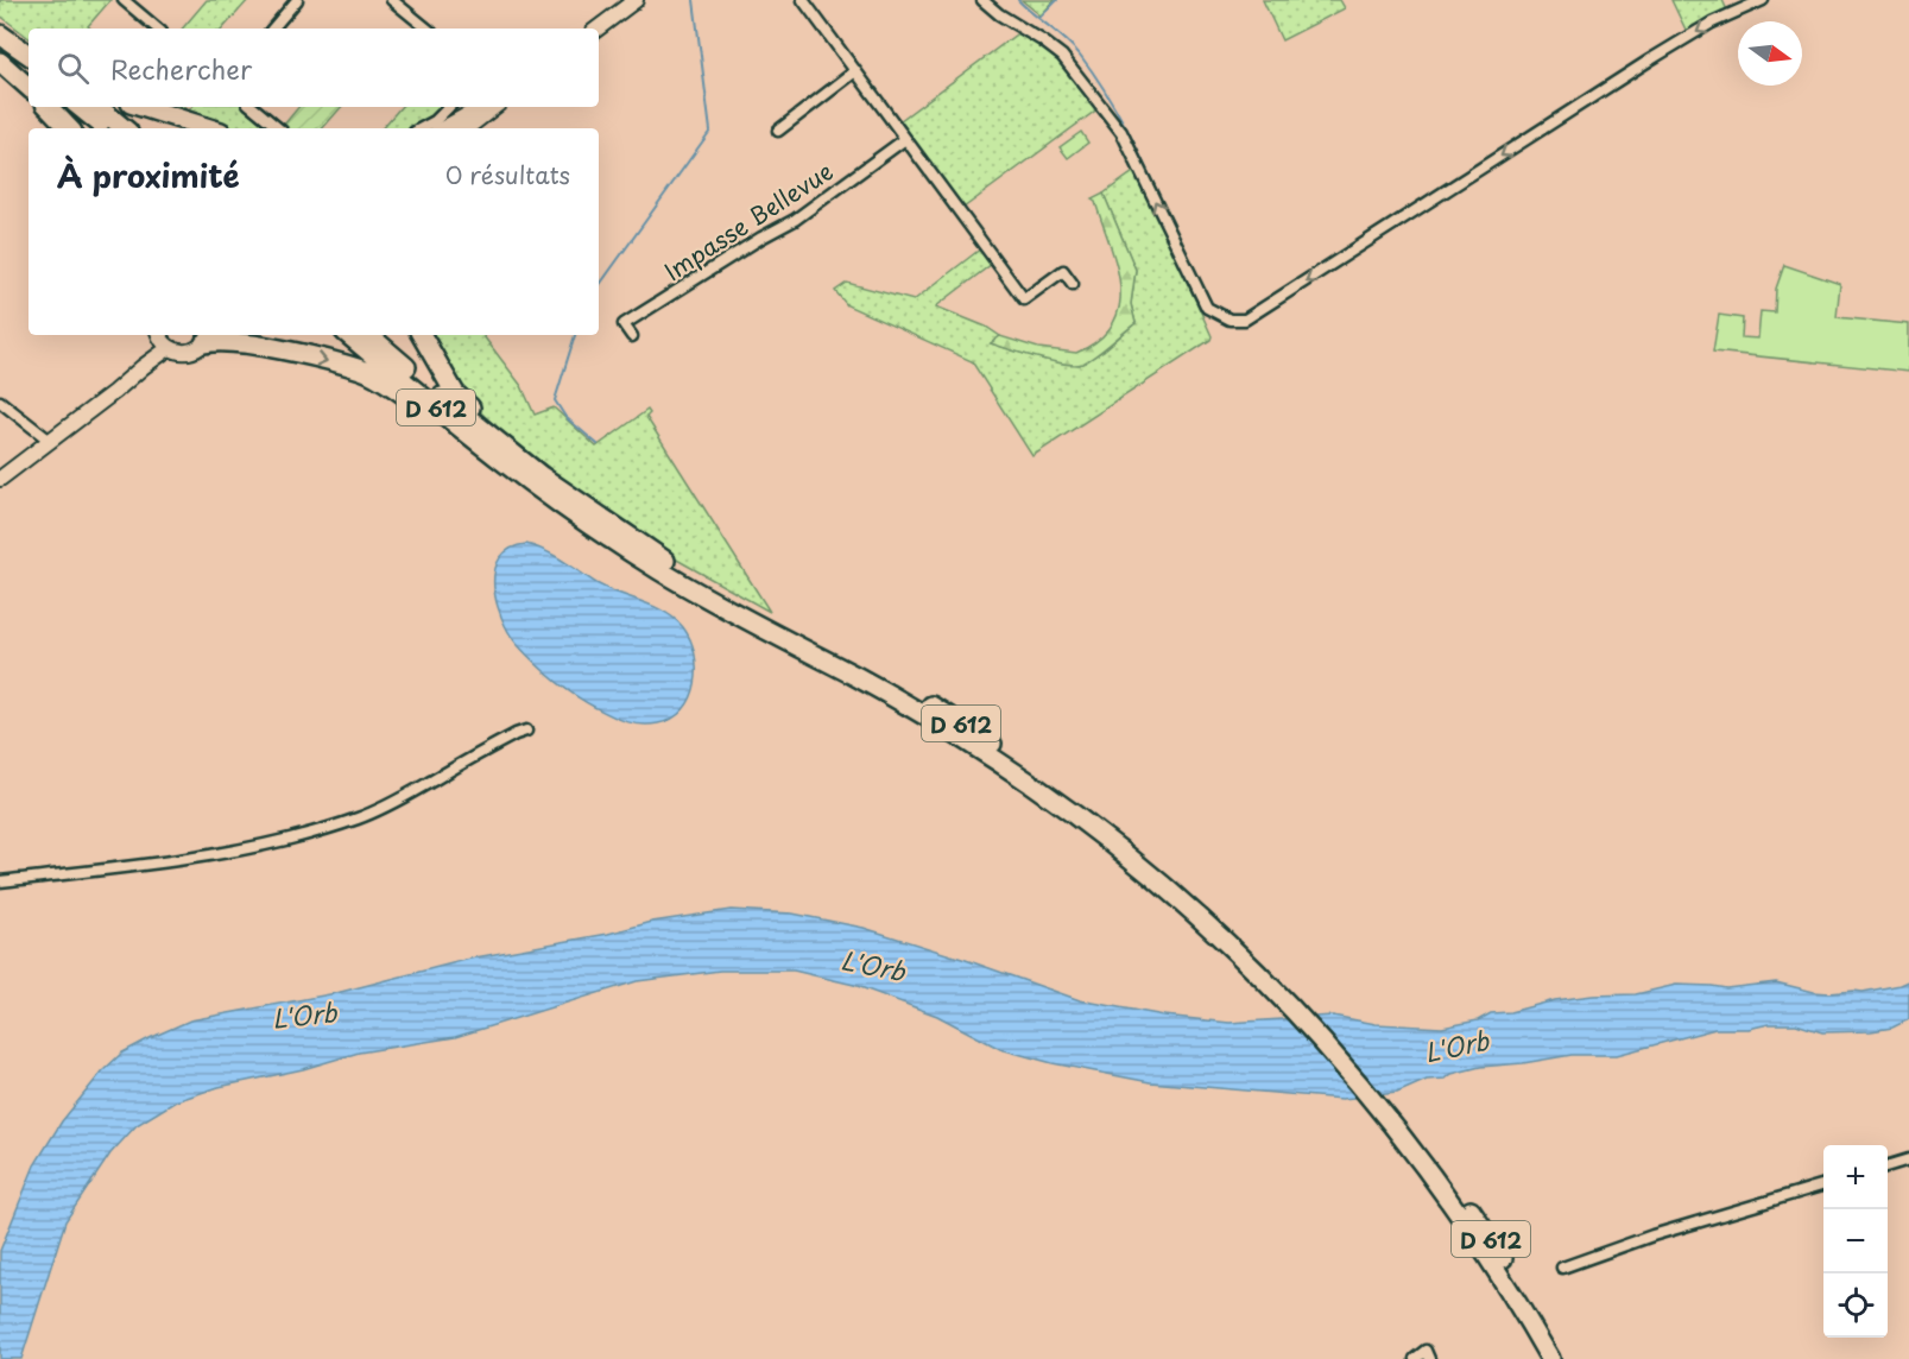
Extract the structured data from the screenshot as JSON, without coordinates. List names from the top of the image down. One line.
{"streets":{"highway":["D 612"],"street":["Impasse Bellevue"]},"water":["L'Orb"],"north":"right","page":{"search":"Rechercher","heading":["À proximité","0 résultats"],"map_buttons":["+","−"]}}
